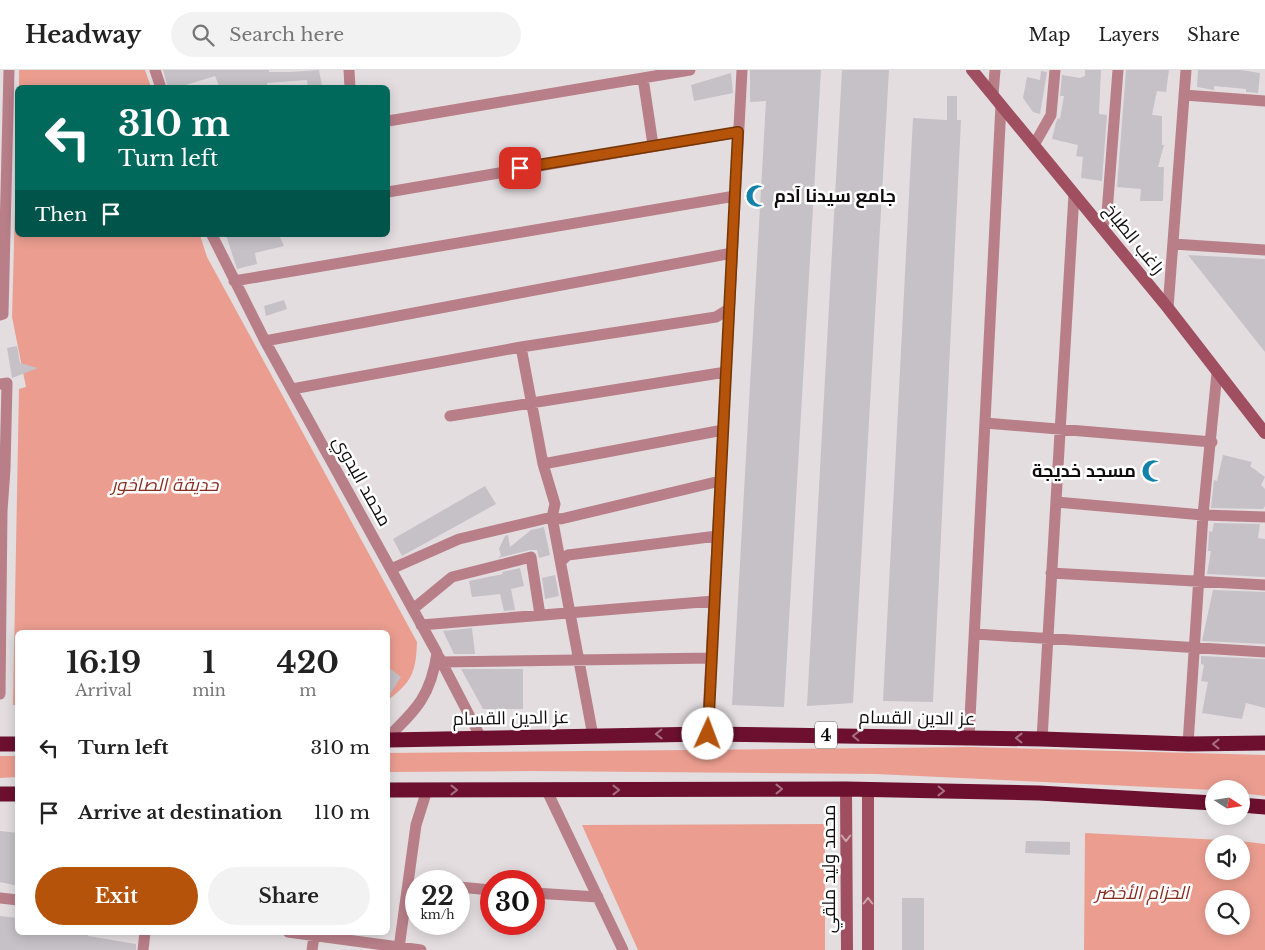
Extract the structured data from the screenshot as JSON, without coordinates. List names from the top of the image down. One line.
{"streets":{"highway":["عز الدين القسام","4"],"main road":["راغب الطباخ","محمد وليد ملقي"],"street":["محمد البدوي"]},"crossings":[["محمد البدوي","عز الدين القسام"]],"parks":["حديقة الصاخور","الحزام الأخضر"],"places":{"mosque":["جامع سيدنا آدم","مسجد خديجة"]},"north":"right","page":{"header":"Headway","search":"Search here","nav":["Map","Layers","Share"],"turn":["310 m","Turn left"],"then":"Then","eta":["16:19","Arrival","1","min","420","m"],"list":[{"name":"Turn left","value":"310 m"},{"name":"Arrive at destination","value":"110 m"}],"buttons":["Exit","Share"],"speed":"22 km/h","limit":"30"}}
